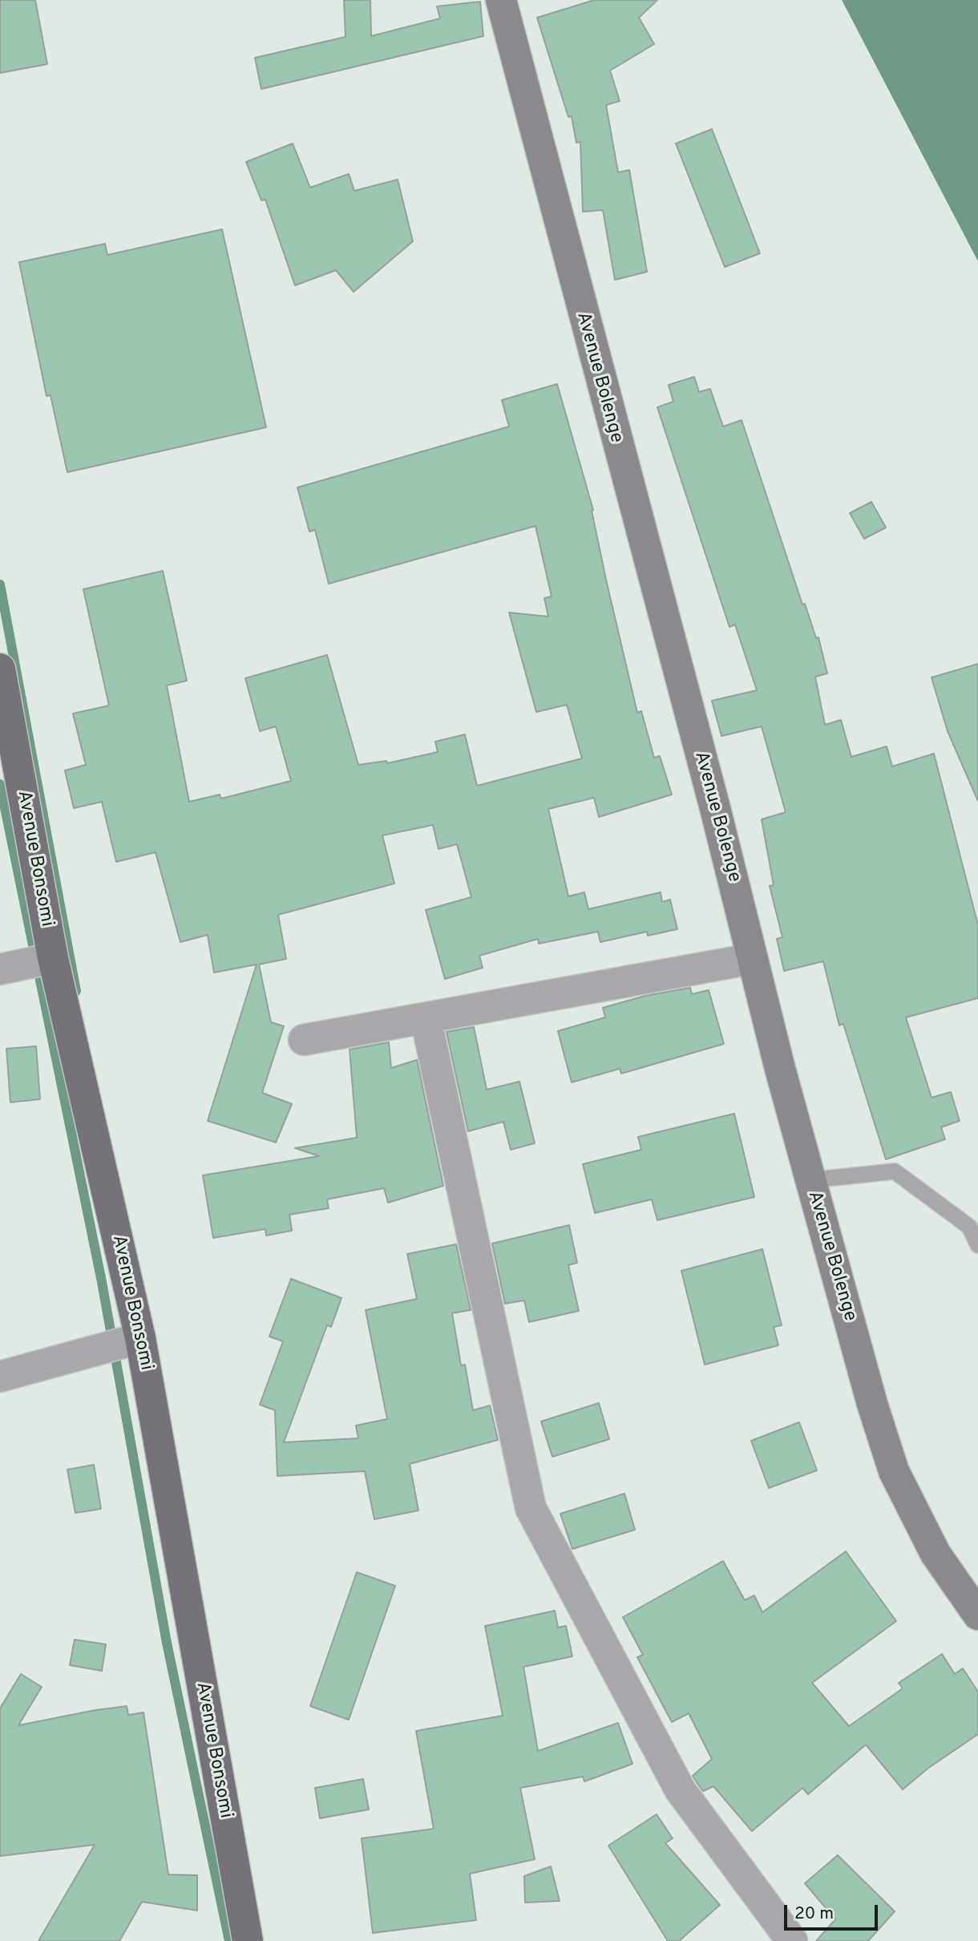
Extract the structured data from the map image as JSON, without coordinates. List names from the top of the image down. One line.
{"streets":{"main road":["Avenue Bonsomi"],"street":["Avenue Bolenge"]},"scale_bar":"20 m"}
